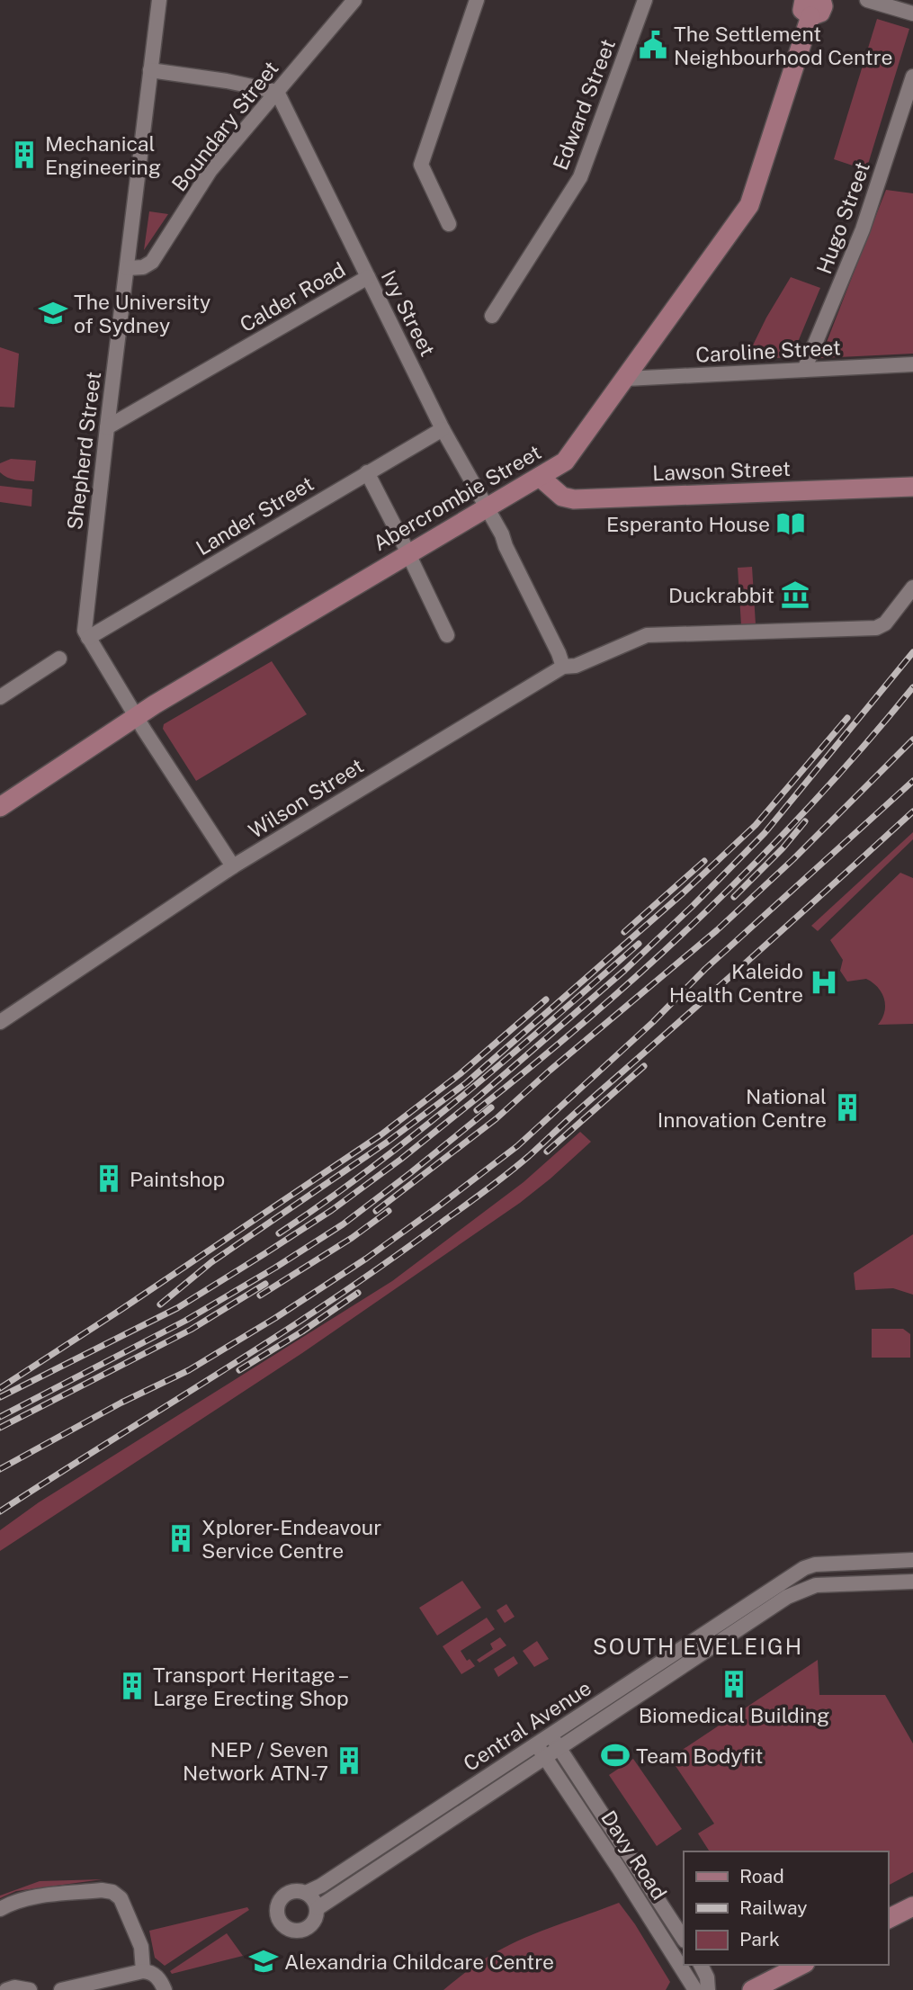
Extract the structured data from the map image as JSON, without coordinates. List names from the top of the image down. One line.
{"streets":{"street":["Edward Street","Boundary Street","Hugo Street","Calder Road","Ivy Street","Caroline Street","Shepherd Street","Lawson Street","Abercrombie Street","Lander Street","Wilson Street","Central Avenue","Davy Road"]},"crossings":[["Boundary Street","Ivy Street"],["Boundary Street","Shepherd Street"],["Hugo Street","Caroline Street"],["Calder Road","Ivy Street"],["Calder Road","Shepherd Street"],["Ivy Street","Abercrombie Street"],["Ivy Street","Lander Street"],["Ivy Street","Wilson Street"],["Caroline Street","Abercrombie Street"],["Shepherd Street","Abercrombie Street"],["Shepherd Street","Lander Street"],["Shepherd Street","Wilson Street"],["Lawson Street","Abercrombie Street"],["Central Avenue","Davy Road"]],"districts":["SOUTH EVELEIGH"],"places":{"public building":["The Settlement Neighbourhood Centre"],"building":["Mechanical Engineering","National Innovation Centre","Paintshop","Xplorer-Endeavour Service Centre","Biomedical Building","Transport Heritage – Large Erecting Shop","NEP / Seven Network ATN-7"],"school or university":["The University of Sydney","Alexandria Childcare Centre"],"library":["Esperanto House"],"museum":["Duckrabbit"],"hospital":["Kaleido Health Centre"],"sports":["Team Bodyfit"]},"legend":["Road","Railway","Park"]}
